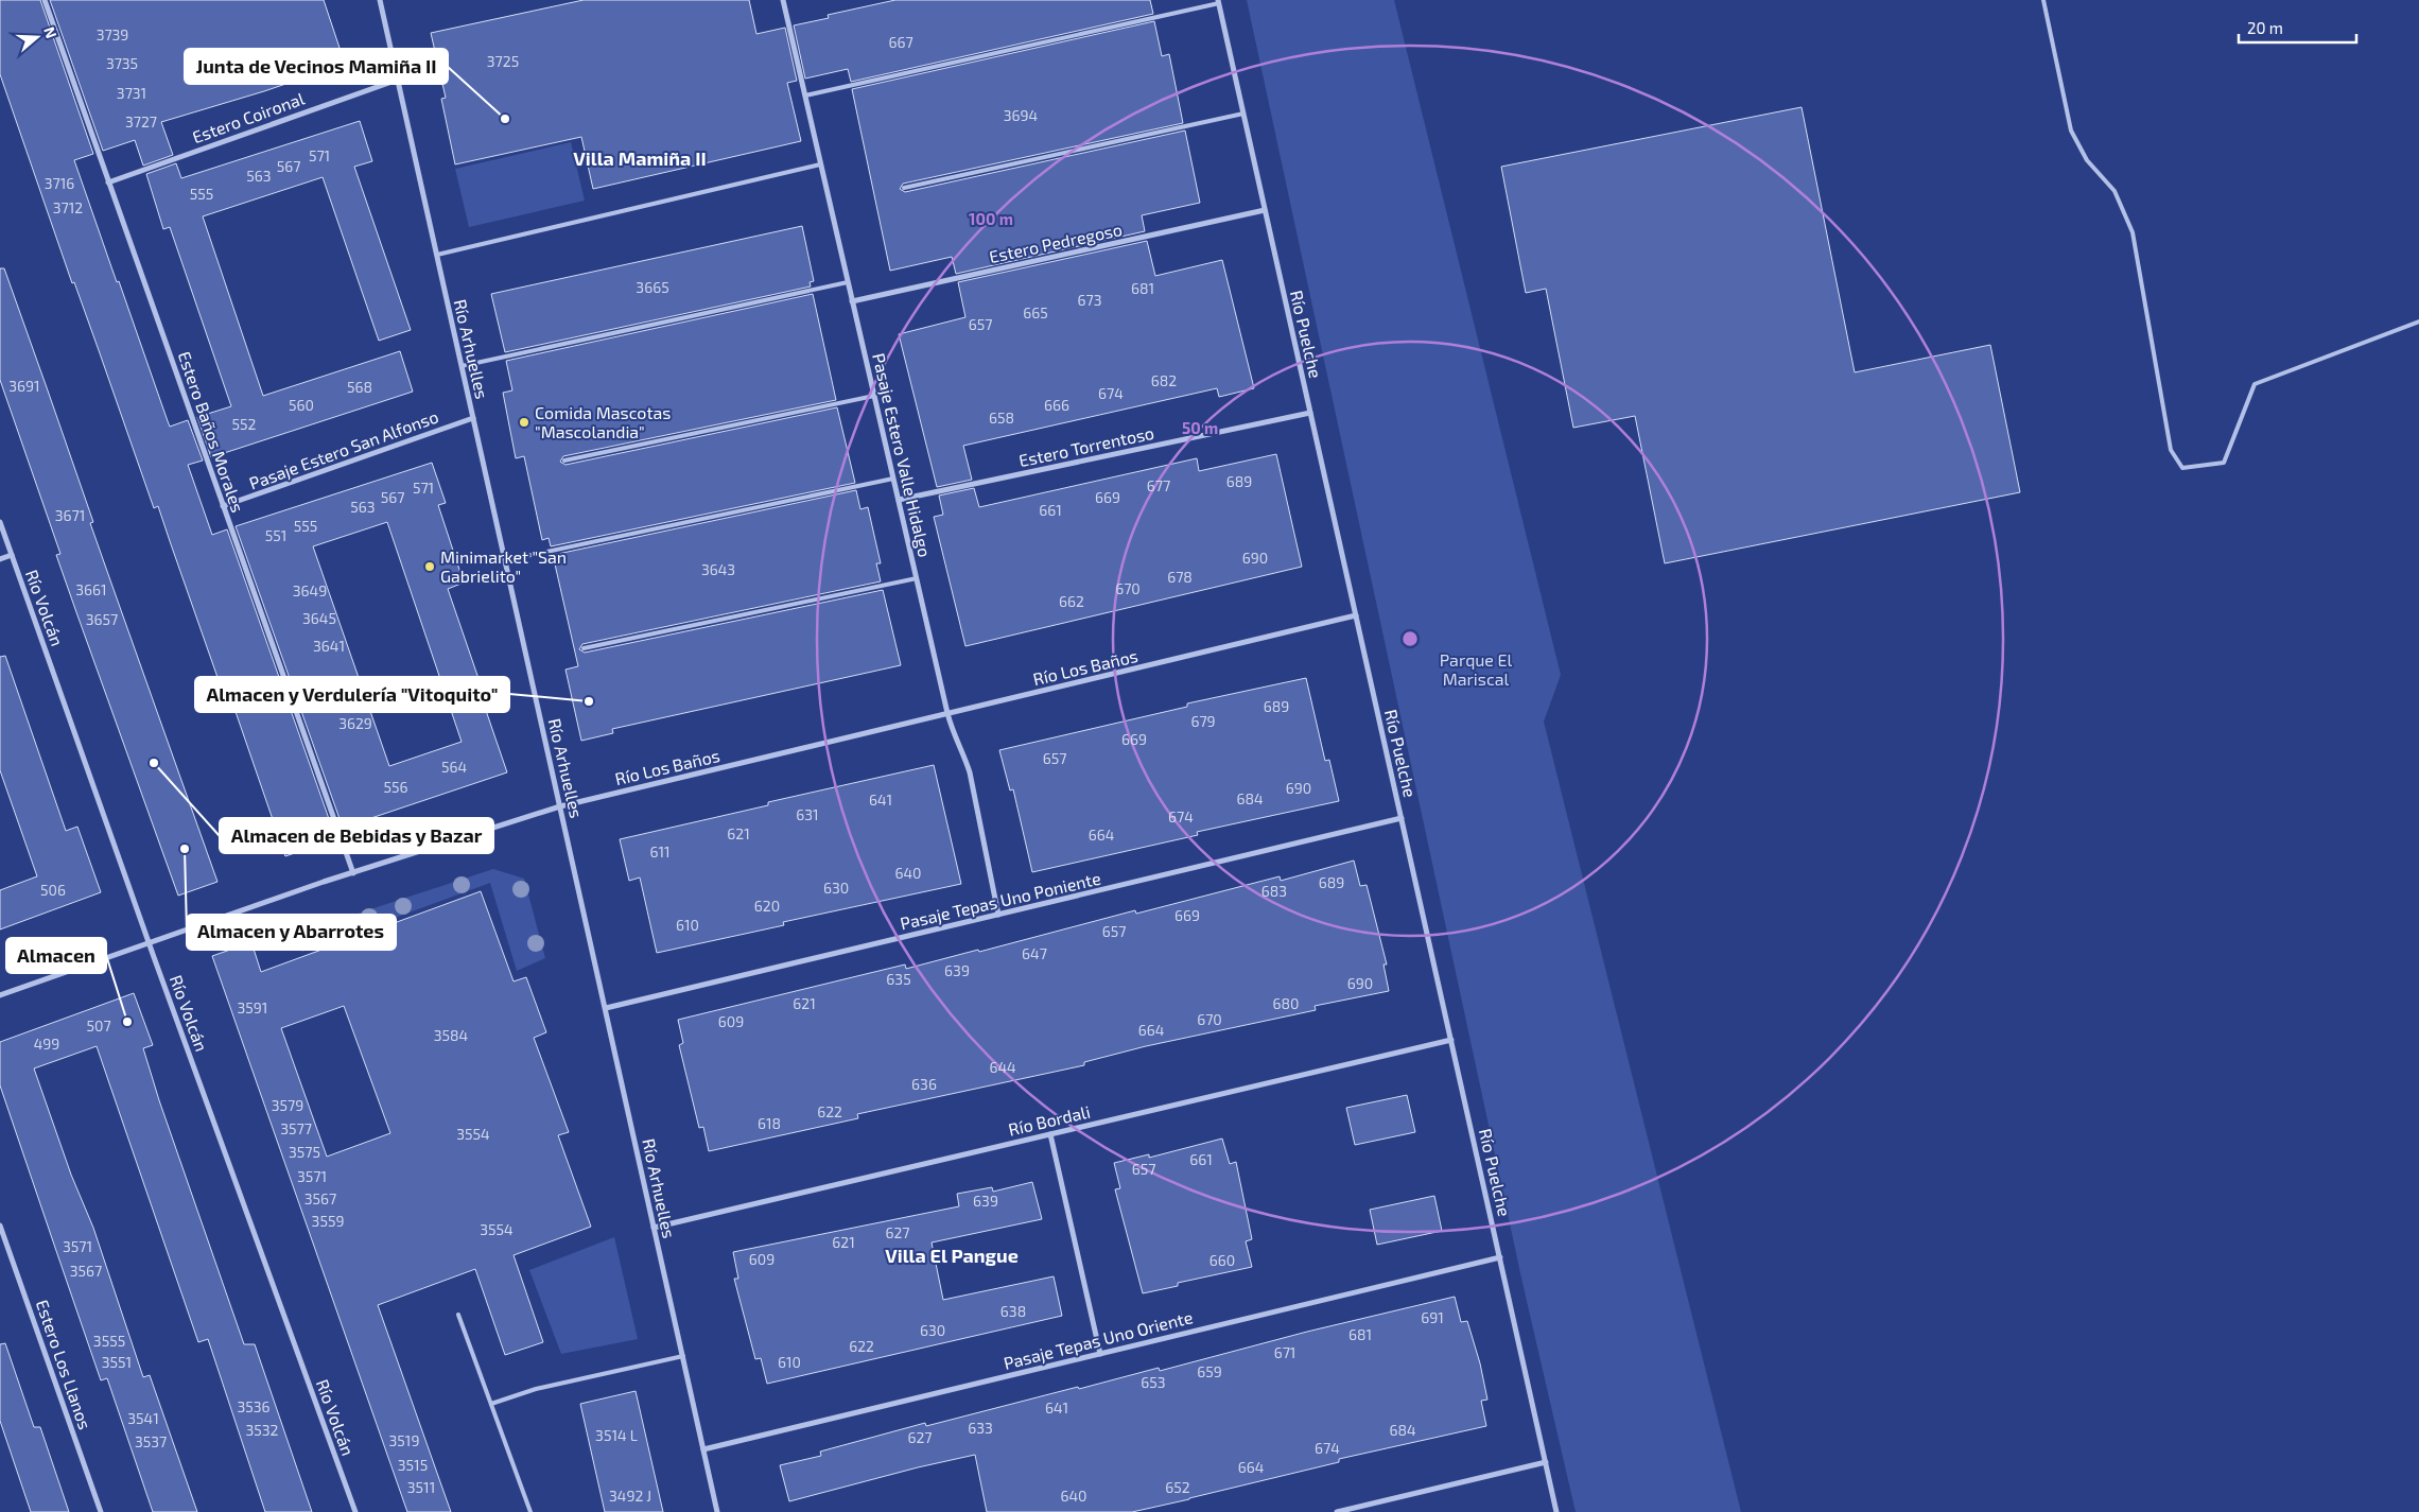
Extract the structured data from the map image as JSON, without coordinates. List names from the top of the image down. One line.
{"streets":{"street":["Estero Coironal","Estero Pedregoso","Río Puelche","Río Arhuelles","Estero Baños Morales","Estero Torrentoso","Pasaje Estero San Alfonso","Pasaje Estero Valle Hidalgo","Río Volcán","Río Los Baños","Pasaje Tepas Uno Poniente","Río Bordali","Pasaje Tepas Uno Oriente","Estero Los Llanos"]},"crossings":[["Estero Coironal","Río Arhuelles"],["Estero Coironal","Estero Baños Morales"],["Estero Pedregoso","Río Puelche"],["Estero Pedregoso","Pasaje Estero Valle Hidalgo"],["Río Puelche","Estero Torrentoso"],["Río Puelche","Río Los Baños"],["Río Puelche","Pasaje Tepas Uno Poniente"],["Río Puelche","Río Bordali"],["Río Puelche","Pasaje Tepas Uno Oriente"],["Río Arhuelles","Pasaje Estero San Alfonso"],["Río Arhuelles","Río Los Baños"],["Río Arhuelles","Pasaje Tepas Uno Poniente"],["Río Arhuelles","Río Bordali"],["Río Arhuelles","Pasaje Tepas Uno Oriente"],["Estero Baños Morales","Pasaje Estero San Alfonso"],["Estero Baños Morales","Río Los Baños"],["Estero Torrentoso","Pasaje Estero Valle Hidalgo"],["Pasaje Estero Valle Hidalgo","Río Los Baños"],["Pasaje Estero Valle Hidalgo","Pasaje Tepas Uno Poniente"],["Río Volcán","Río Los Baños"]],"districts":["Villa Mamiña II","Villa El Pangue"],"parks":["Parque El Mariscal"],"places":["Junta de Vecinos Mamiña II","Comida Mascotas \"Mascolandia\"","Minimarket \"San Gabrielito\"","Almacen y Verdulería \"Vitoquito\"","Almacen de Bebidas y Bazar","Almacen y Abarrotes","Almacen"],"house_numbers":["3739","667","3725","3735","3731","3694","3727","571","567","563","3716","555","3712","3665","681","673","665","657","682","3691","568","674","560","666","658","552","689","677","571","567","669","563","661","3671","555","551","690","3643","678","670","3661","3649","662","3645","3657","3641","689","679","3629","669","657","564","556","690","684","641","631","674","621","664","611","640","689","630","506","683","620","669","610","657","647","639","635","690","621","680","3591","670","609","507","664","3584","499","644","636","3579","622","618","3577","3554","3575","661","657","3571","3567","639","3559","3554","627","621","3571","609","660","3567","638","691","630","681","3555","622","671","3551","610","659","653","3536","641","3541","633","3532","684","3514 L","627","3519","3537","674","3515","664","3511","652","3492 J","640"],"scale_bar":"20 m","north":"right","rings":["100 m","50 m"]}
